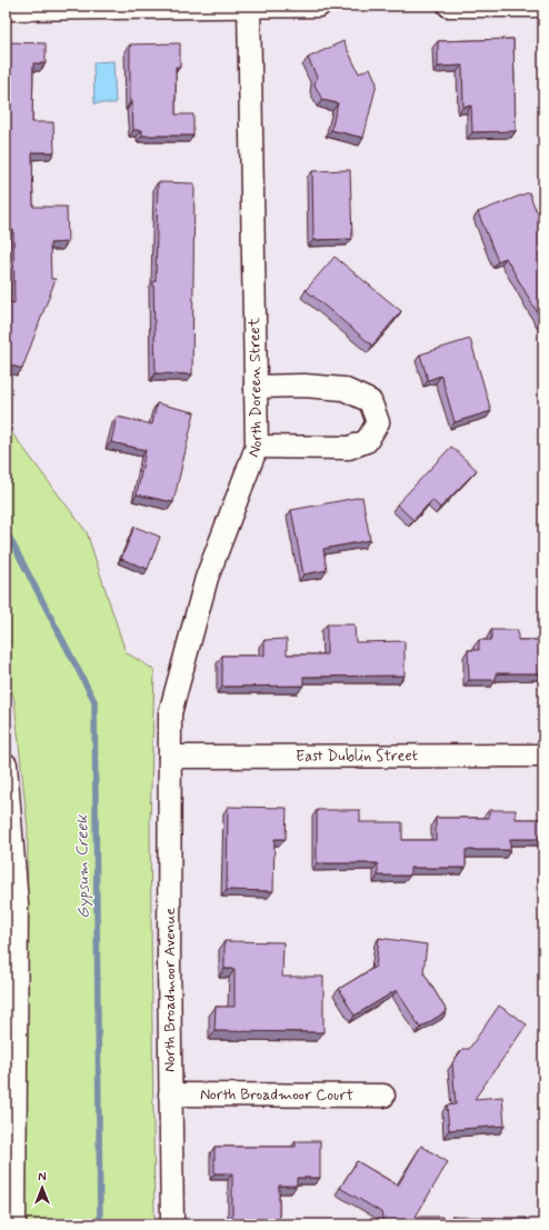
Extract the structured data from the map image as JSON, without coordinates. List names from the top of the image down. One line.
{"streets":{"street":["North Doreen Street","East Dublin Street","North Broadmoor Avenue","North Broadmoor Court"]},"crossings":[["North Doreen Street","East Dublin Street"],["North Doreen Street","North Broadmoor Avenue"],["East Dublin Street","North Broadmoor Avenue"],["North Broadmoor Avenue","North Broadmoor Court"]],"water":["Gypsum Creek"],"north":"top"}
